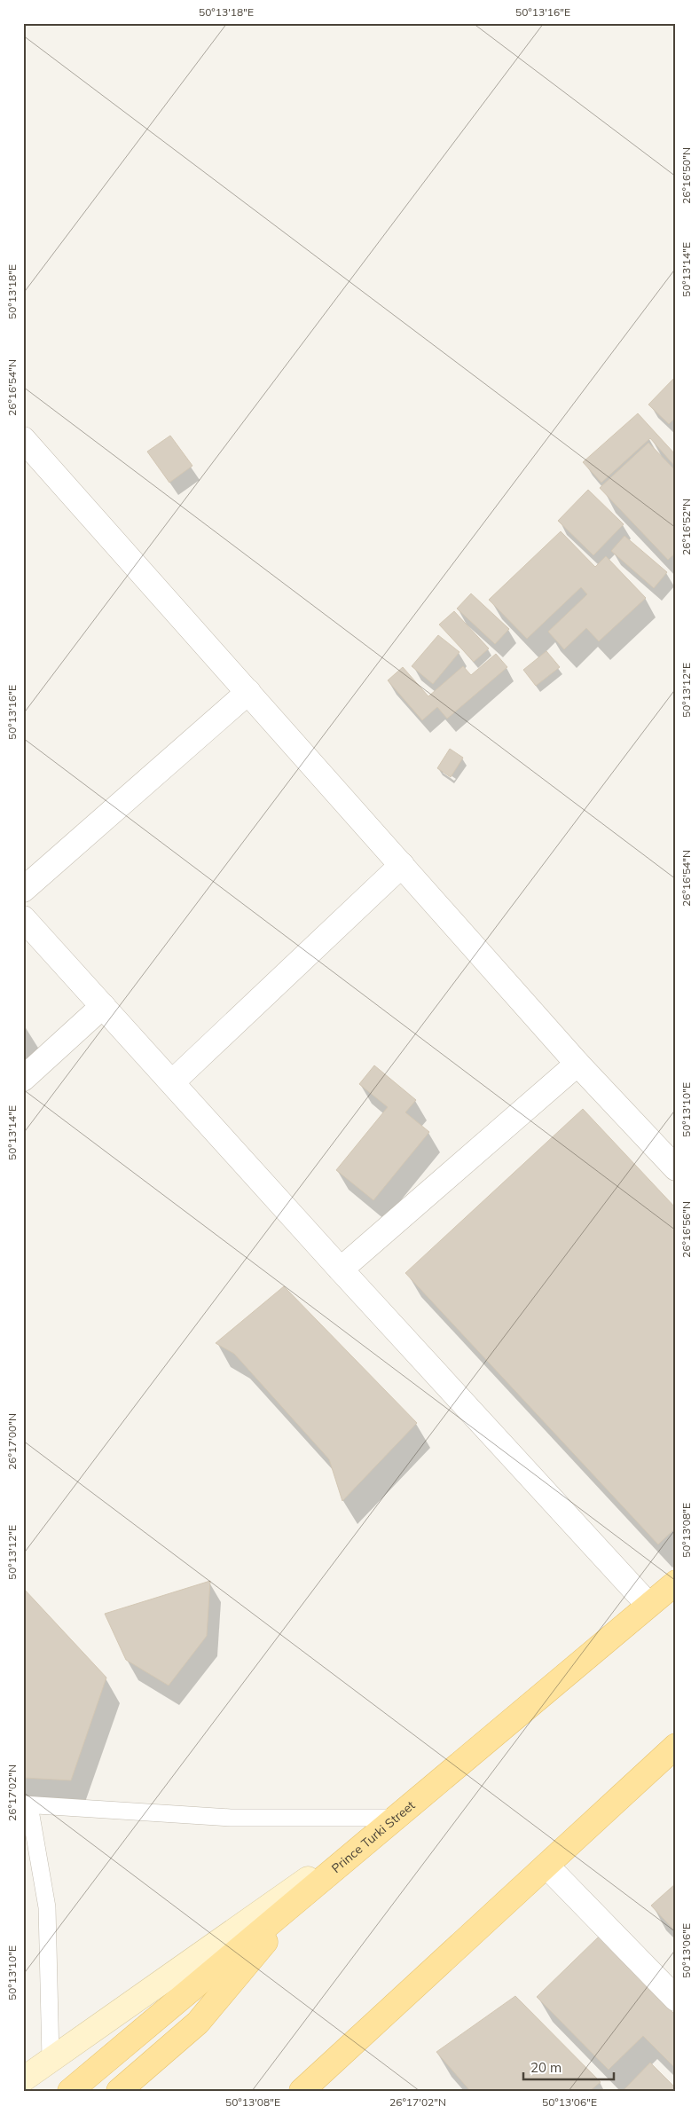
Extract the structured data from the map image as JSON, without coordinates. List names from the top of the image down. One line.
{"streets":{"main road":["Prince Turki Street"]},"scale_bar":"20 m","coordinates":["50°13'18\"E","50°13'16\"E","26°16'50\"N","50°13'14\"E","26°16'54\"N","26°16'52\"N","50°13'12\"E","50°13'10\"E","26°16'56\"N","26°17'00\"N","50°13'08\"E","26°17'02\"N","50°13'06\"E"]}
